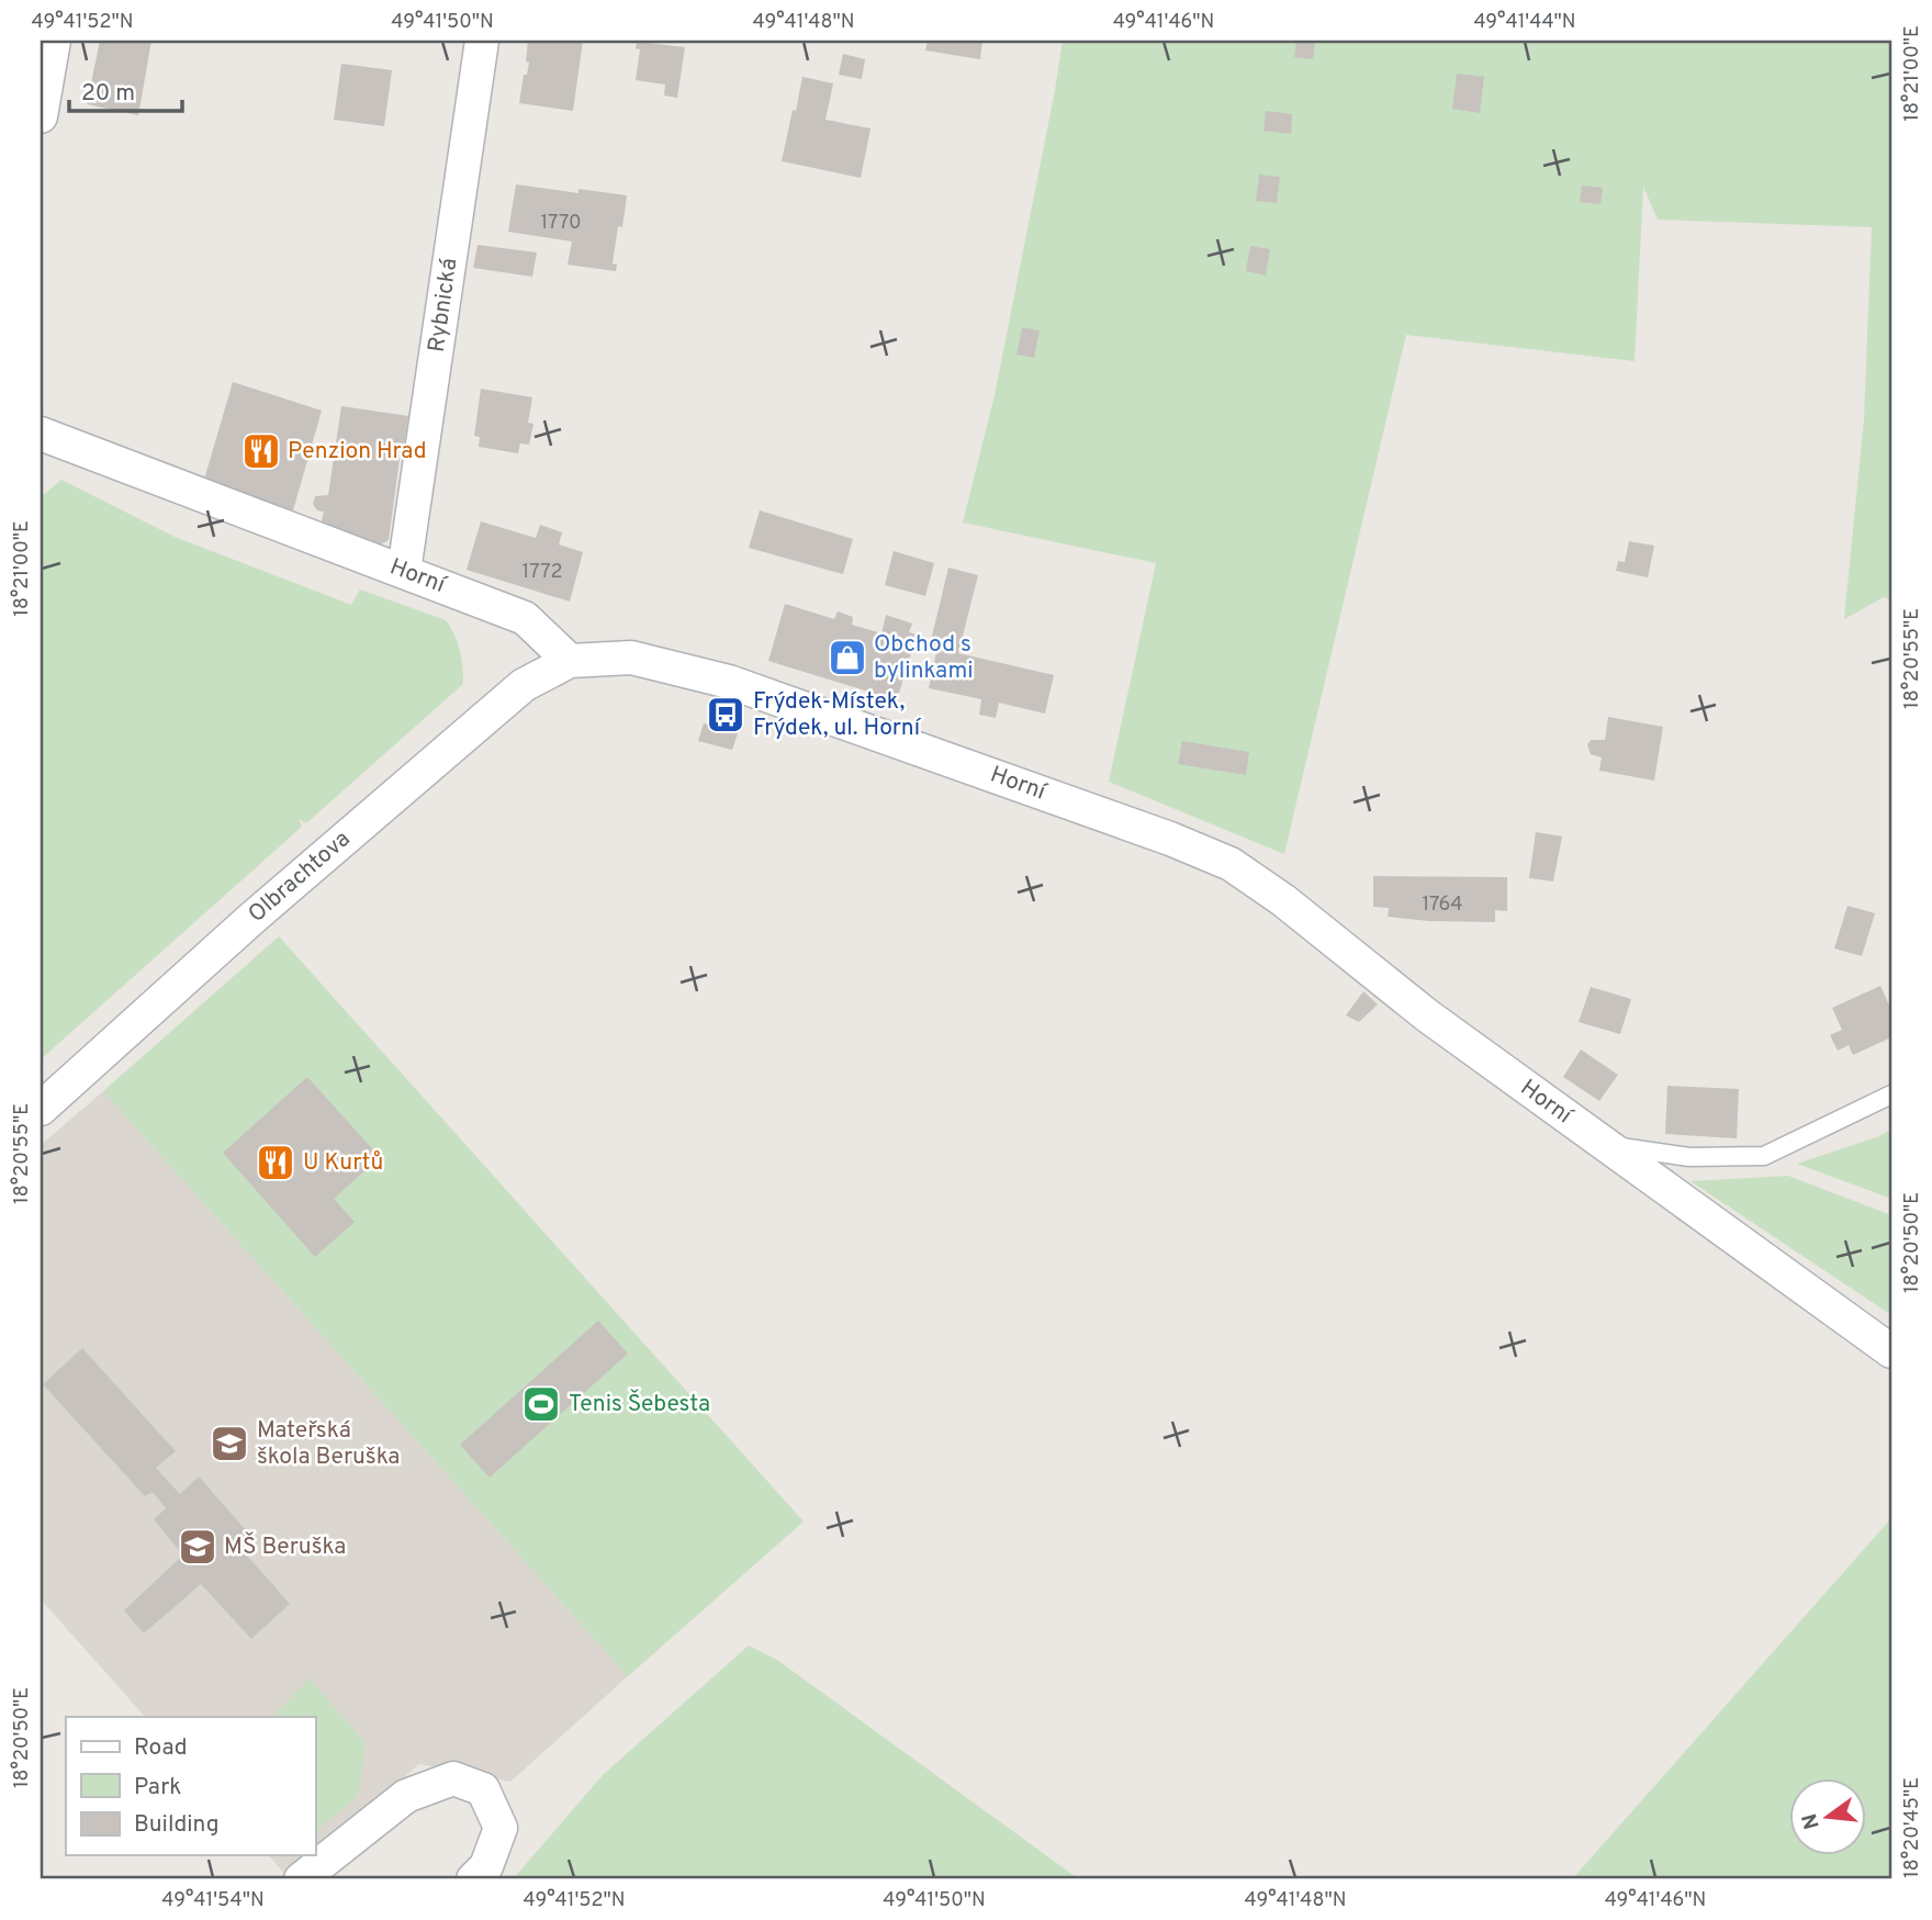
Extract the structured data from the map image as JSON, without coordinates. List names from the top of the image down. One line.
{"streets":{"street":["Rybnická","Horní","Olbrachtova"]},"crossings":[["Rybnická","Horní"],["Horní","Olbrachtova"]],"places":{"restaurant":["Penzion Hrad","U Kurtů"],"shop":["Obchod s bylinkami"],"bus stop":["Frýdek-Místek, Frýdek, ul. Horní"],"sports":["Tenis Šebesta"],"school or university":["Mateřská škola Beruška","MŠ Beruška"]},"house_numbers":["1770","1772","1764"],"legend":["Road","Park","Building"],"scale_bar":"20 m","north":"left","coordinates":["49°41'52\"N","49°41'50\"N","49°41'48\"N","49°41'46\"N","49°41'44\"N","18°21'00\"E","18°20'55\"E","18°20'50\"E","18°20'45\"E","49°41'54\"N"]}
